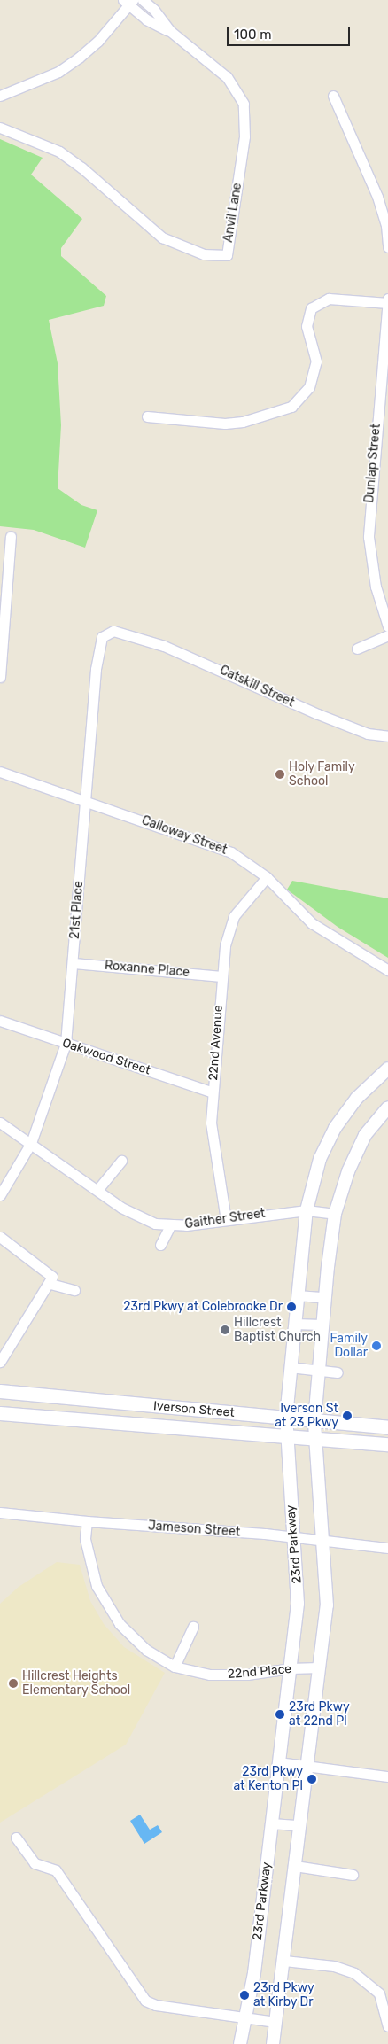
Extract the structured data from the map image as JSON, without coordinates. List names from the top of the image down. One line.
{"streets":{"main road":["Iverson Street"],"street":["Anvil Lane","Dunlap Street","Catskill Street","Calloway Street","21st Place","Roxanne Place","22nd Avenue","Oakwood Street","Gaither Street","Jameson Street","23rd Parkway","22nd Place"]},"crossings":[["Catskill Street","21st Place"],["Calloway Street","21st Place"],["Calloway Street","22nd Avenue"],["21st Place","Roxanne Place"],["21st Place","Oakwood Street"],["21st Place","Gaither Street"],["Roxanne Place","22nd Avenue"],["22nd Avenue","Oakwood Street"],["22nd Avenue","Gaither Street"],["Gaither Street","23rd Parkway"],["Iverson Street","23rd Parkway"],["Jameson Street","23rd Parkway"],["Jameson Street","22nd Place"],["23rd Parkway","22nd Place"]],"places":["Holy Family School","23rd Pkwy at Colebrooke Dr","Hillcrest Baptist Church","Family Dollar","Iverson St at 23 Pkwy","Hillcrest Heights Elementary School","23rd Pkwy at 22nd Pl","23rd Pkwy at Kenton Pl","23rd Pkwy at Kirby Dr"],"scale_bar":"100 m"}
